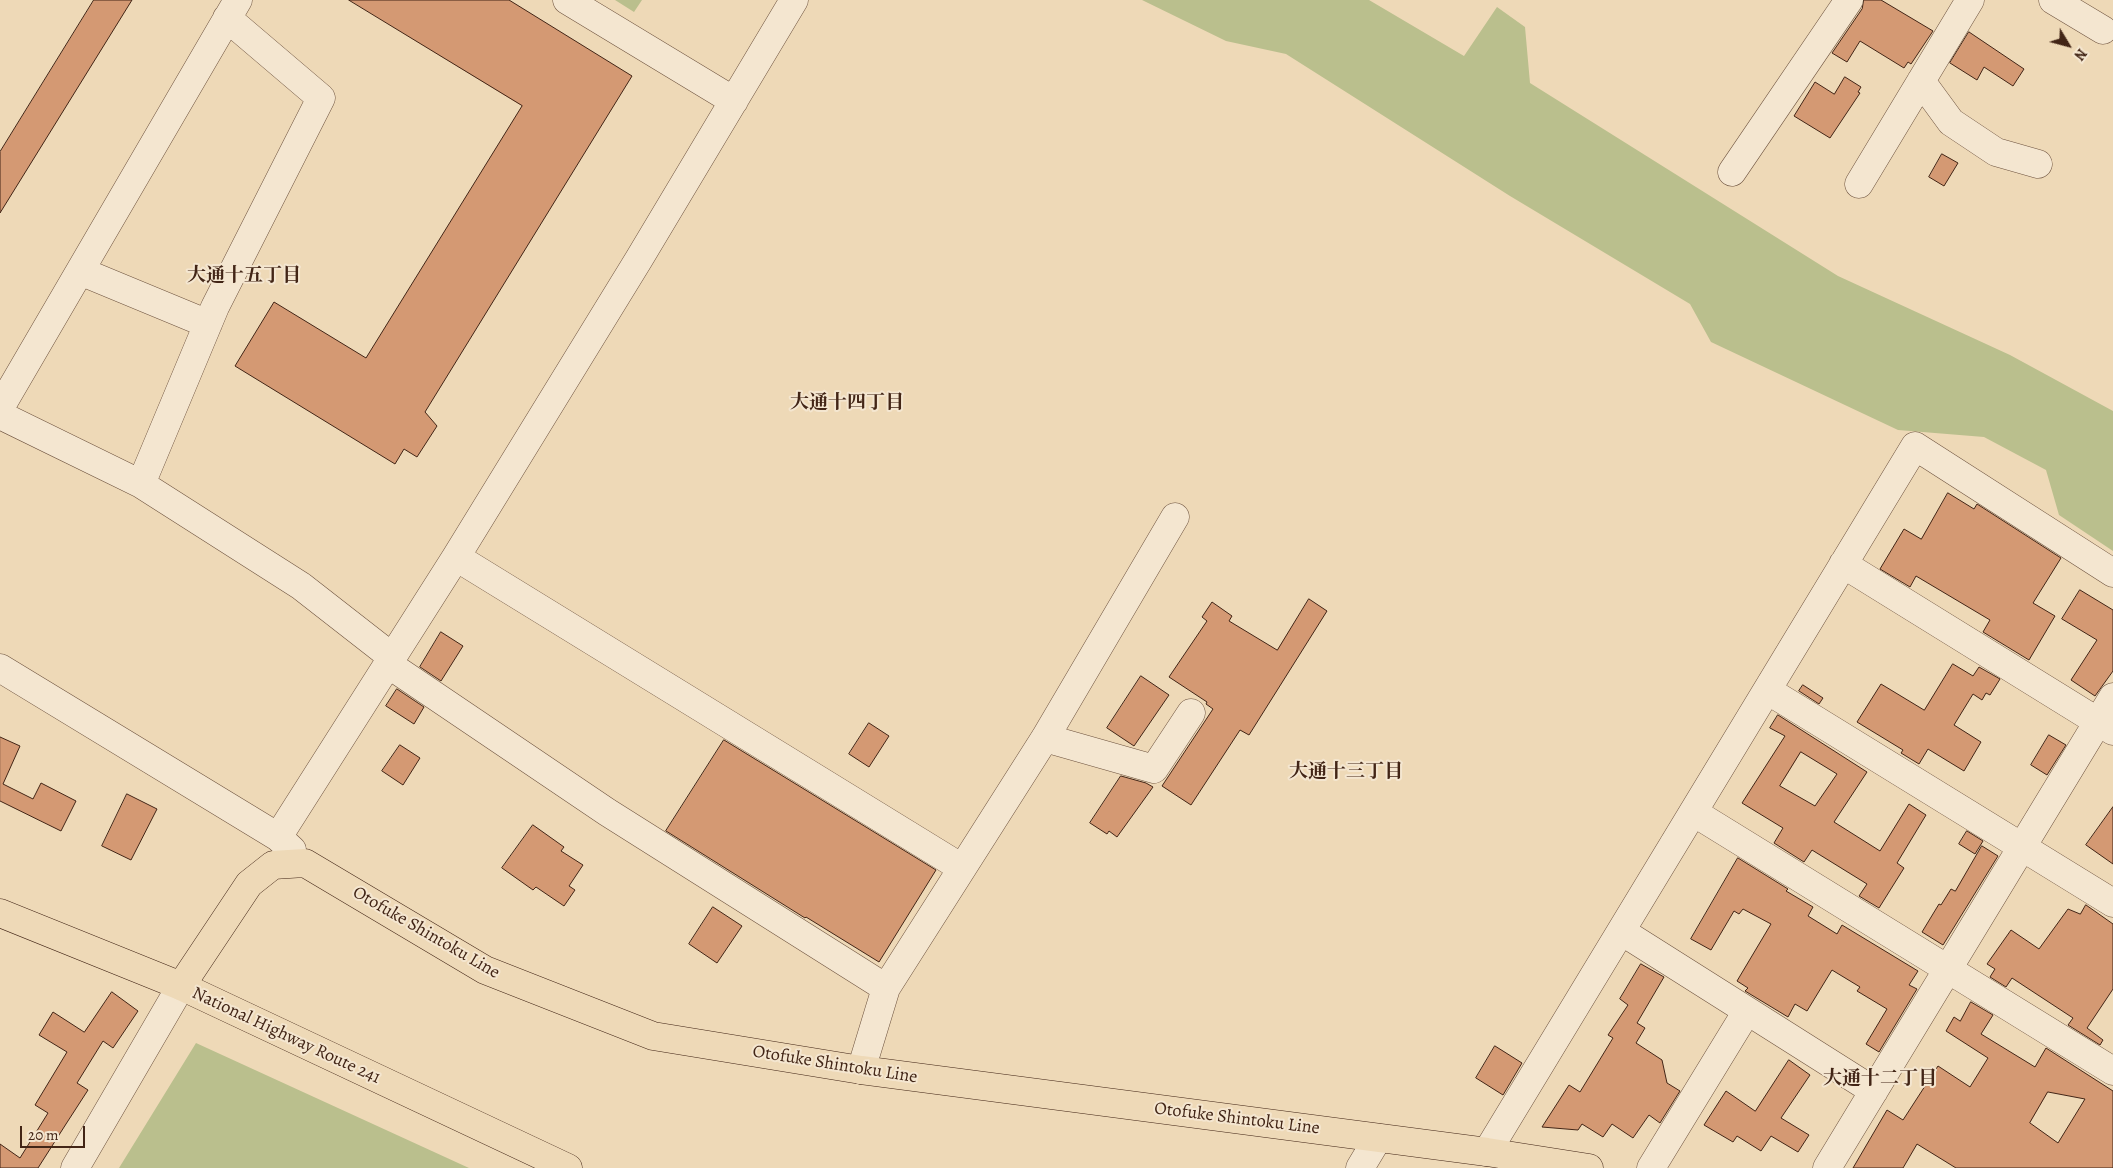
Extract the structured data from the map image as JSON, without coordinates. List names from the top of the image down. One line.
{"streets":{"main road":["Otofuke Shintoku Line","National Highway Route 241"]},"districts":["大通十五丁目","大通十四丁目","大通十三丁目","大通十二丁目"],"scale_bar":"20 m","north":"bottom right"}
